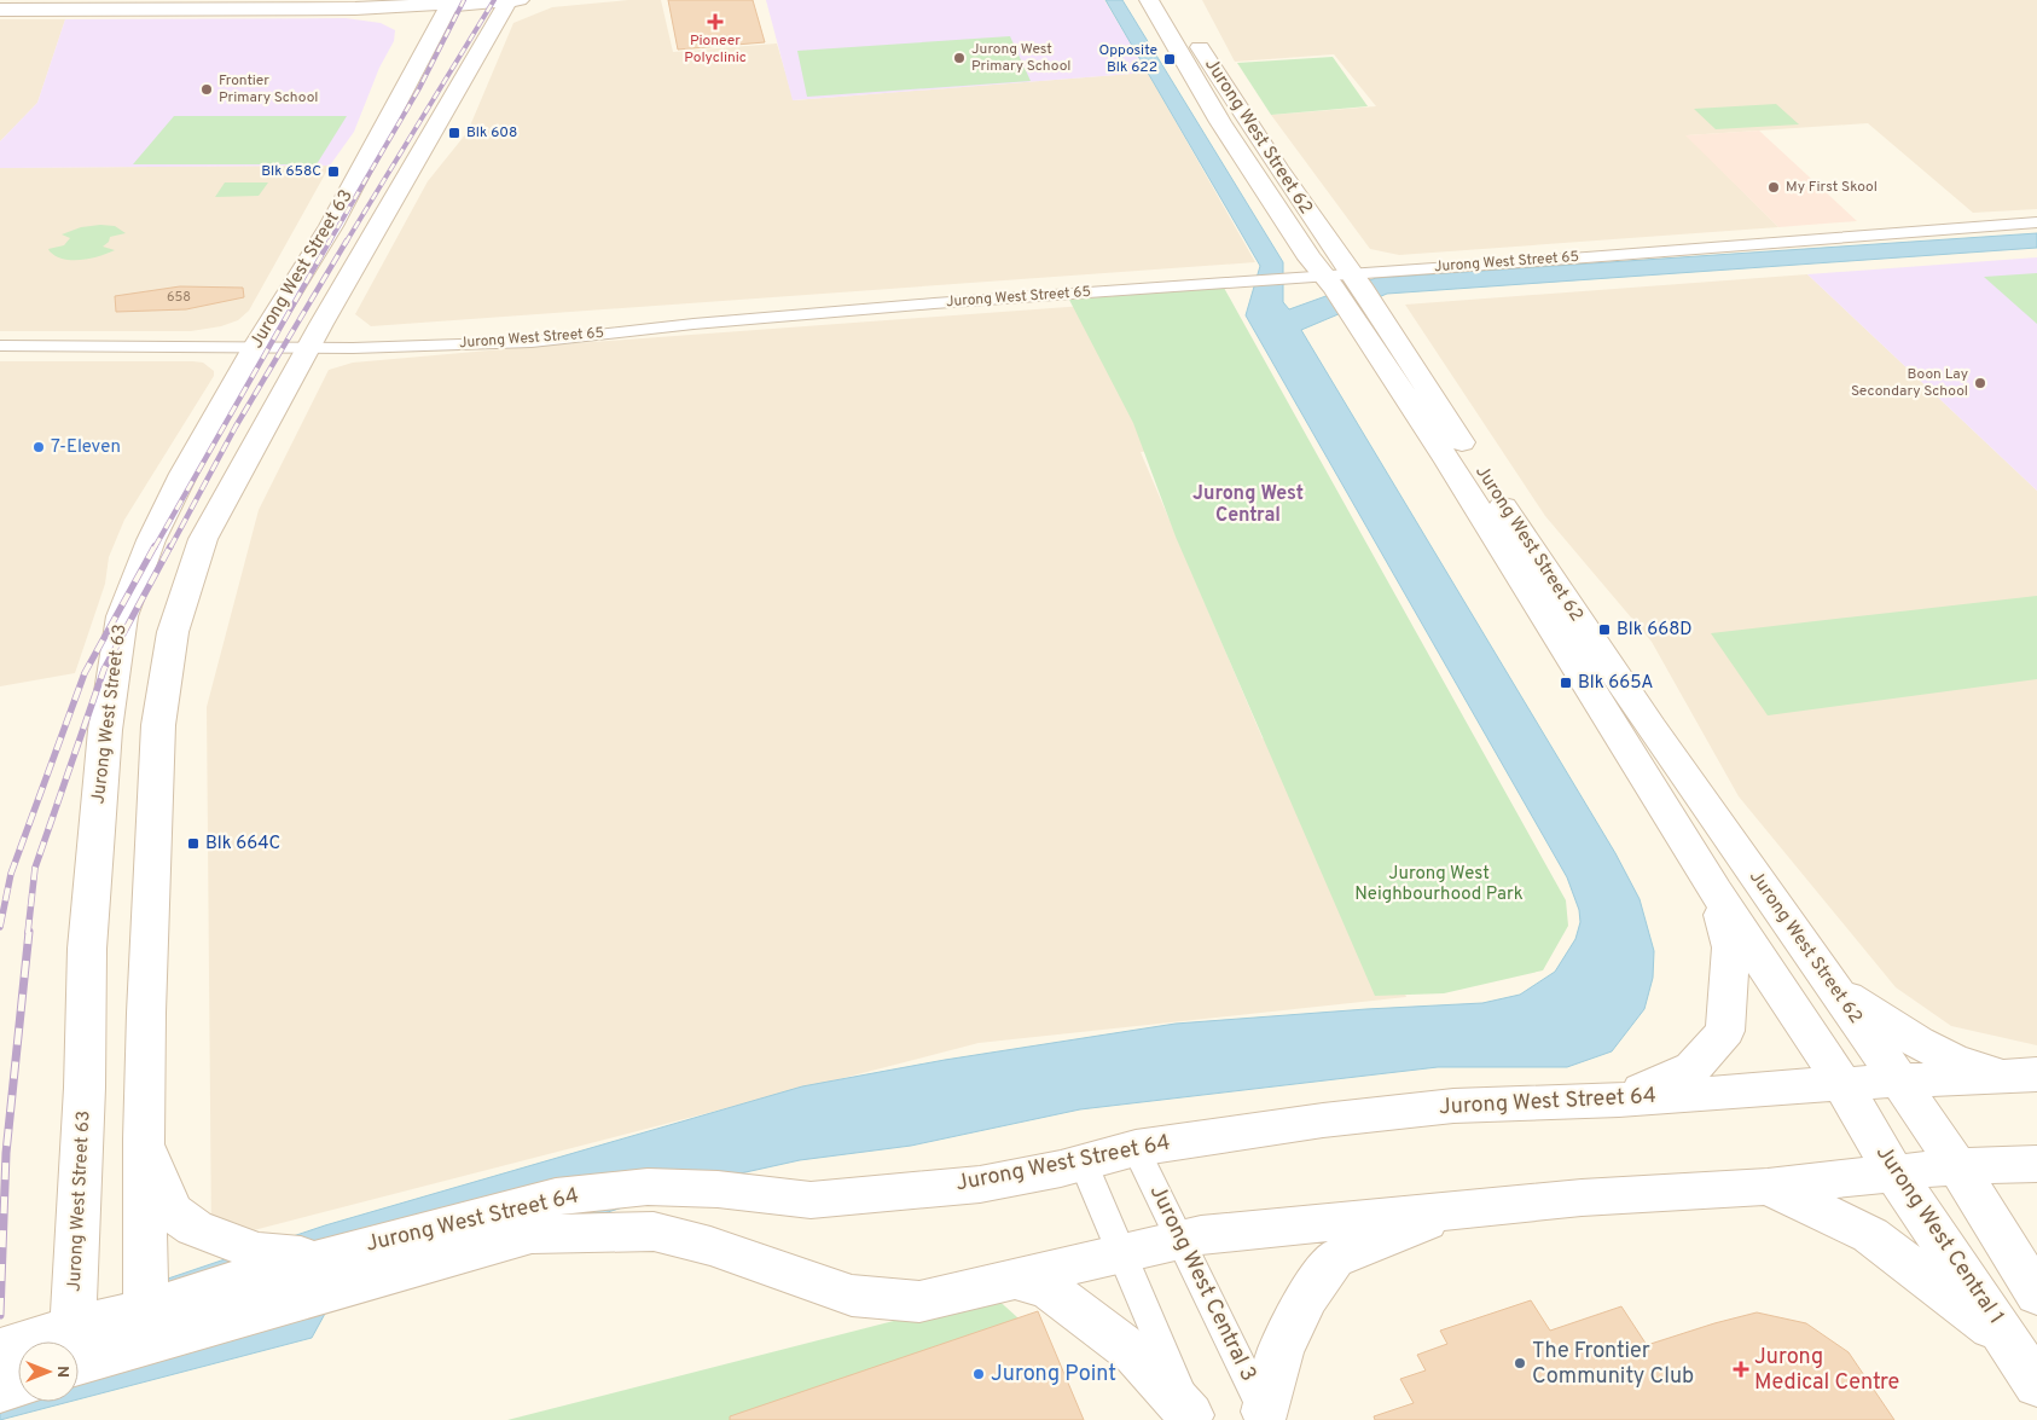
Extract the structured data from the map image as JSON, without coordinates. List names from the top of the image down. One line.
{"streets":{"street":["Jurong West Street 62","Jurong West Street 65","Jurong West Street 63","Jurong West Street 64","Jurong West Central 1","Jurong West Central 3"]},"crossings":[["Jurong West Street 62","Jurong West Street 65"],["Jurong West Street 62","Jurong West Street 64"],["Jurong West Street 62","Jurong West Central 1"],["Jurong West Street 65","Jurong West Street 63"],["Jurong West Street 64","Jurong West Central 1"],["Jurong West Street 64","Jurong West Central 3"]],"districts":["Jurong West Central"],"parks":["Jurong West Neighbourhood Park"],"places":{"health":["Pioneer Polyclinic","Jurong Medical Centre"],"other":["Jurong West Primary School","Frontier Primary School","My First Skool","Boon Lay Secondary School","7-Eleven","The Frontier Community Club","Jurong Point"],"transit":["Opposite Blk 622","Blk 608","Blk 658C","Blk 668D","Blk 665A","Blk 664C"]},"house_numbers":["658"],"north":"right"}
